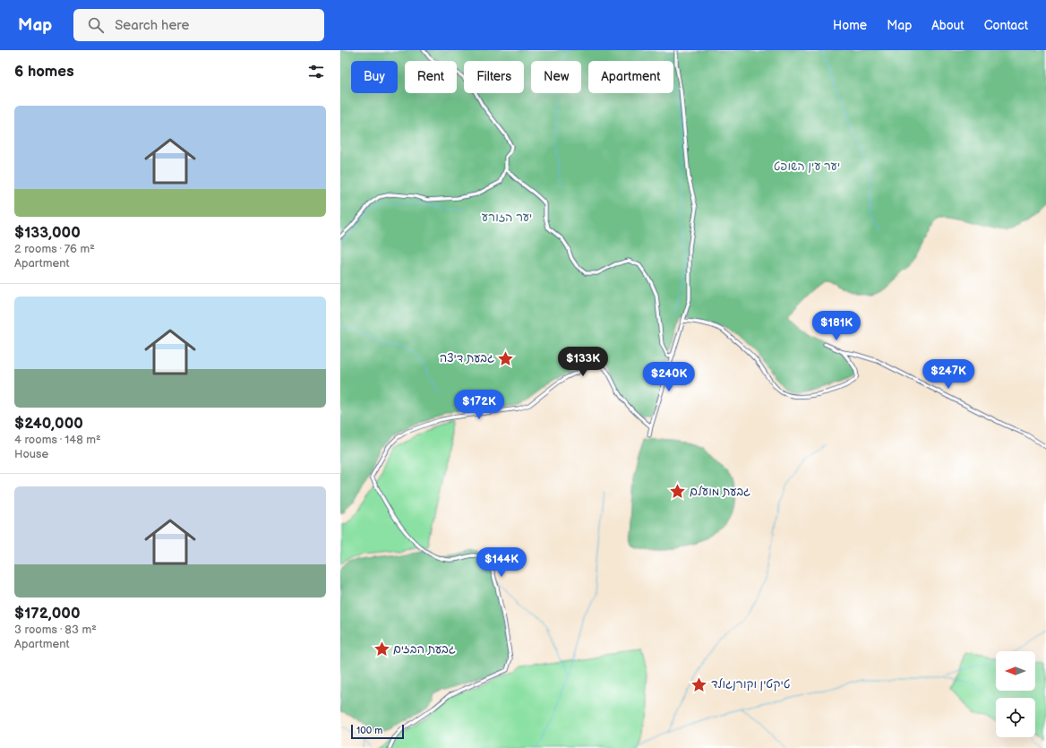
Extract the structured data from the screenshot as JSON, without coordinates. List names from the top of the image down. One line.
{"parks":["יער עין השופט","יער הזורע"],"places":{"place":["גבעת דיצה","גבעת מועלם","גבעת הבזים","טיקטין וקורנגולד"]},"scale_bar":"100 m","north":"left","page":{"header":"Map","search":"Search here","nav":["Home","Map","About","Contact"],"heading":"6 homes","chip":["Buy","Rent","Filters","New","Apartment"],"list":[{"name":"$133,000","note":"2 rooms · 76 m² · Apartment"},{"name":"$240,000","note":"4 rooms · 148 m² · House"},{"name":"$172,000","note":"3 rooms · 83 m² · Apartment"}],"price":["$181K","$133K","$247K","$240K","$172K","$144K"],"scale":"100 m"}}
